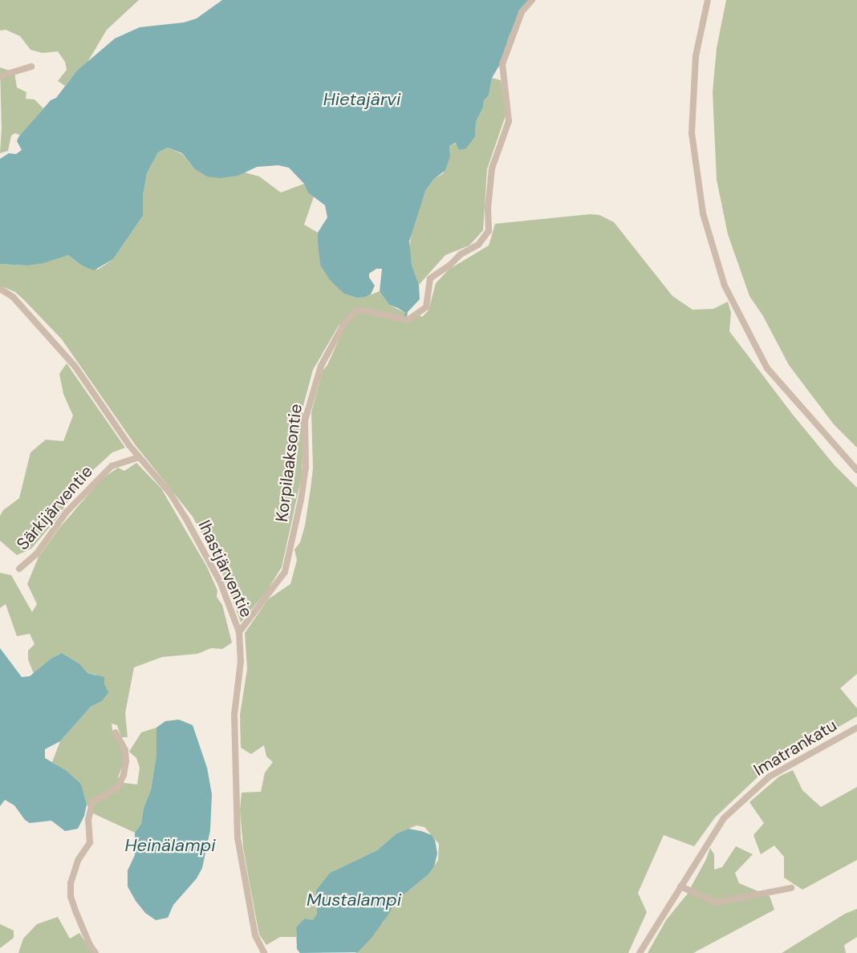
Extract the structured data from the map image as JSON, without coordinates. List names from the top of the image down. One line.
{"streets":{"street":["Korpilaaksontie","Särkijärventie","Ihastjärventie","Imatrankatu"]},"crossings":[["Korpilaaksontie","Ihastjärventie"],["Särkijärventie","Ihastjärventie"]],"water":["Hietajärvi","Heinälampi","Mustalampi"]}
